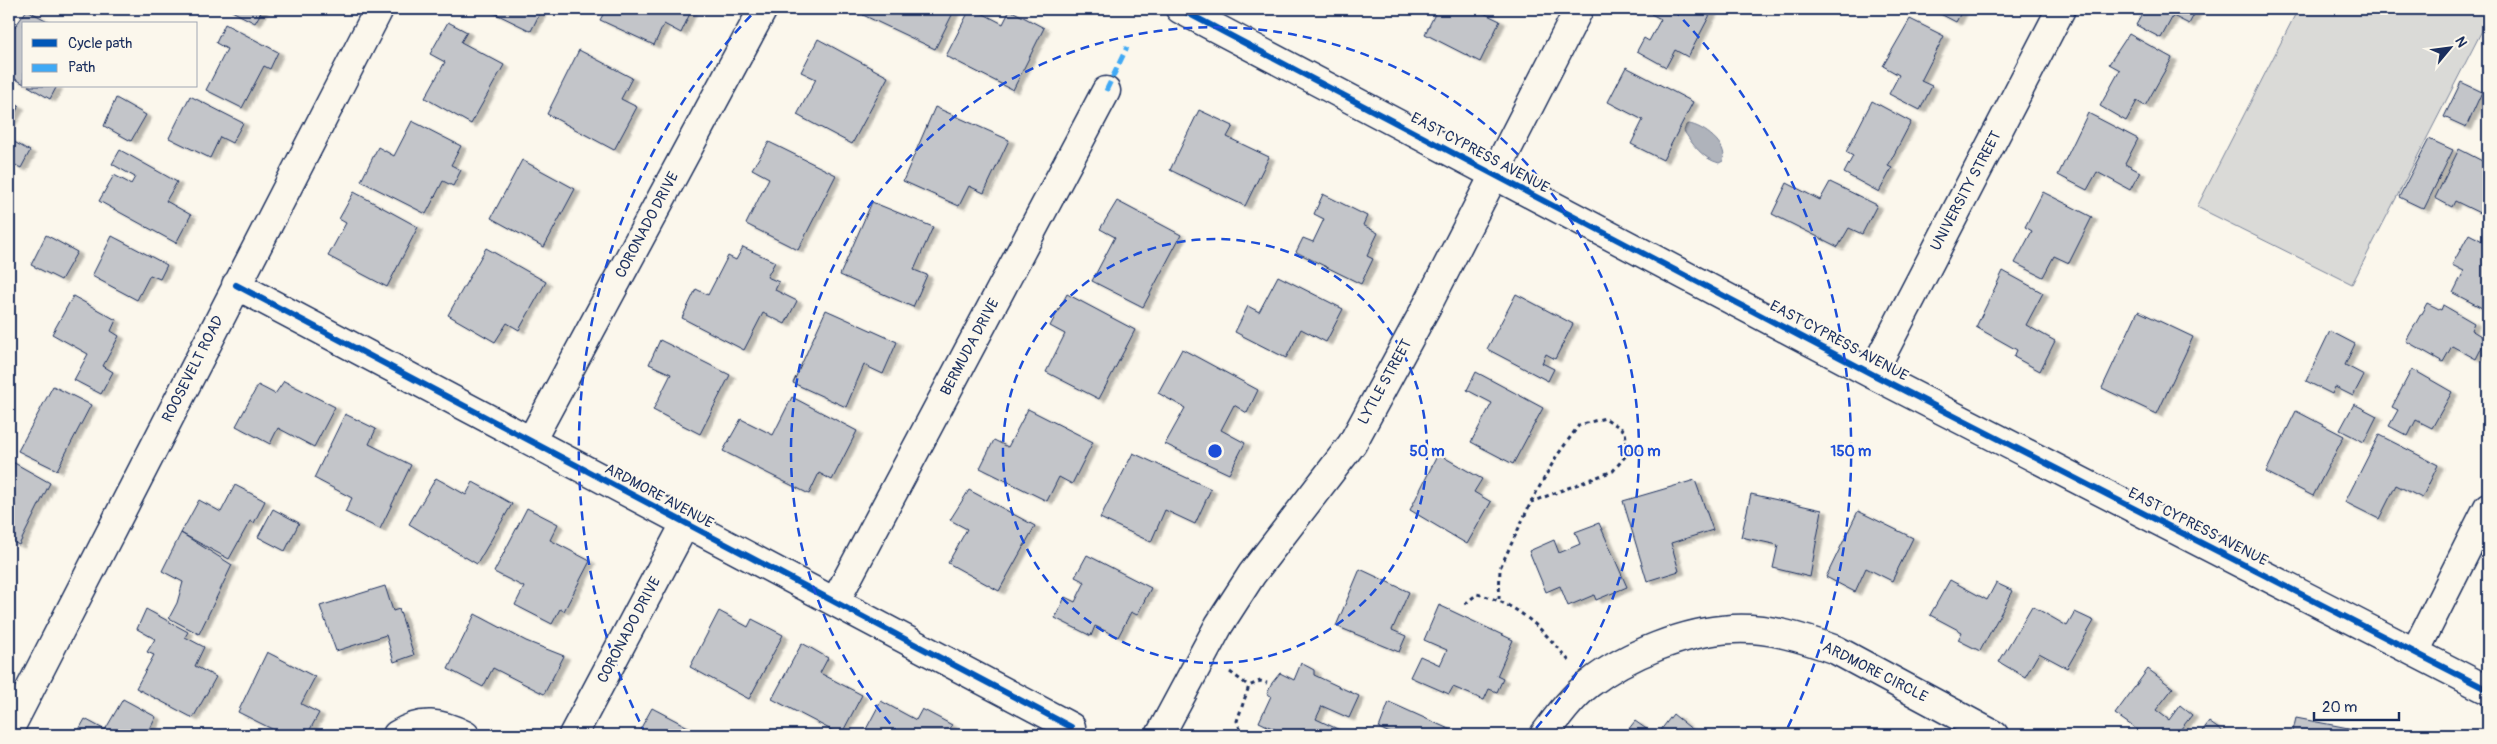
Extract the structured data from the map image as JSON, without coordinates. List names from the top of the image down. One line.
{"streets":{"street":["EAST CYPRESS AVENUE","UNIVERSITY STREET","CORONADO DRIVE","BERMUDA DRIVE","ROOSEVELT ROAD","LYTLE STREET","ARDMORE AVENUE","ARDMORE CIRCLE"]},"crossings":[["EAST CYPRESS AVENUE","UNIVERSITY STREET"],["EAST CYPRESS AVENUE","LYTLE STREET"],["CORONADO DRIVE","ARDMORE AVENUE"],["BERMUDA DRIVE","ARDMORE AVENUE"],["ROOSEVELT ROAD","ARDMORE AVENUE"]],"legend":["Cycle path","Path"],"scale_bar":"20 m","north":"top right","rings":["50 m","100 m","150 m"]}
